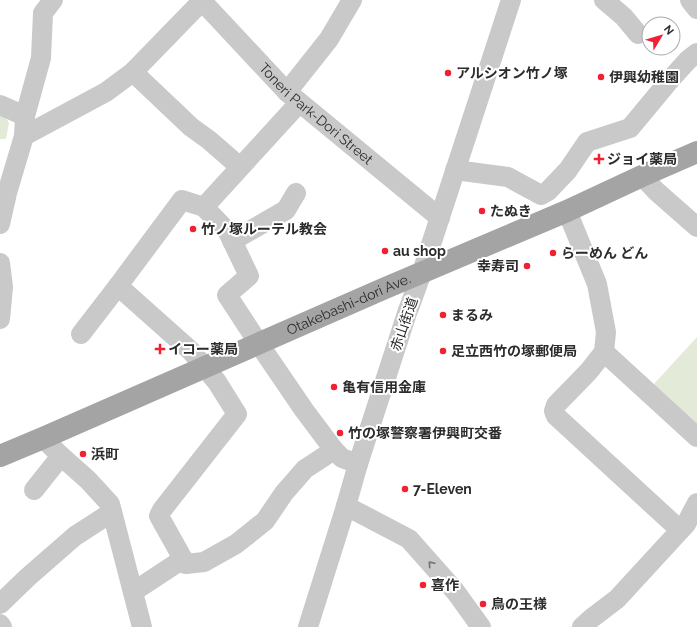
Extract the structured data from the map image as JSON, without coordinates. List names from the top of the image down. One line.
{"streets":{"main road":["Otakebashi-dori Ave."],"street":["Toneri Park-Dori Street","赤山街道"]},"crossings":[["Toneri Park-Dori Street","赤山街道"],["Otakebashi-dori Ave.","赤山街道"]],"places":{"other":["アルシオン竹ノ塚","伊興幼稚園","たぬき","竹ノ塚ルーテル教会","au shop","らーめん どん","幸寿司","まるみ","足立西竹の塚郵便局","亀有信用金庫","竹の塚警察署伊興町交番","浜町","7-Eleven","喜作","鳥の王様"],"health":["ジョイ薬局","イコー薬局"]},"north":"top right"}
